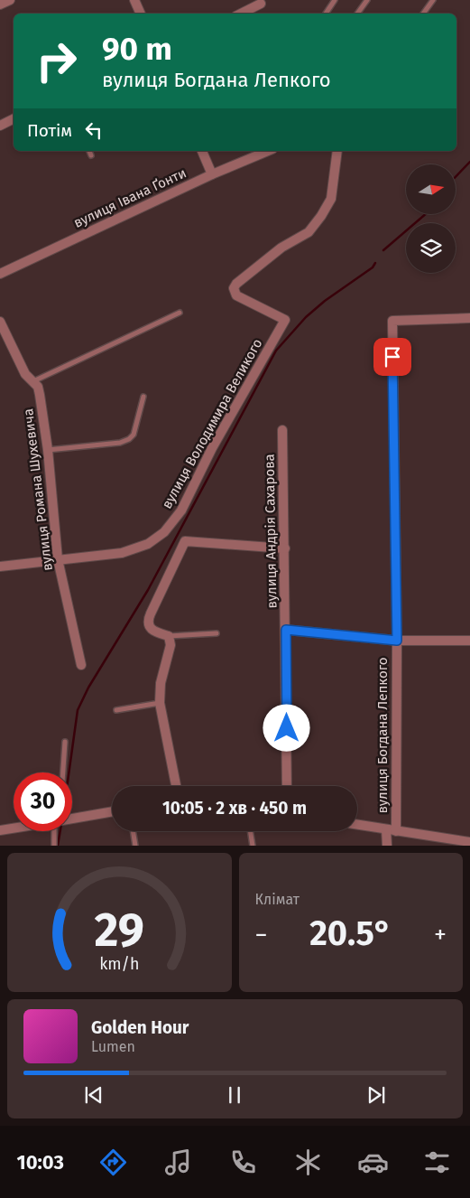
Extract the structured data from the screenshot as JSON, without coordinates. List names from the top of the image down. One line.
{"streets":{"street":["вулиця Івана Ґонти","вулиця Володимира Великого","вулиця Романа Шухевича","вулиця Андрія Сахарова","вулиця Богдана Лепкого"]},"crossings":[["вулиця Володимира Великого","вулиця Романа Шухевича"],["вулиця Андрія Сахарова","вулиця Богдана Лепкого"]],"north":"right","page":{"turn":["90 m","вулиця Богдана Лепкого"],"then":"Потім","limit":"30","trip":"10:05 · 2 хв · 450 m","tile":"Клімат","heat":["−","20.5°","+"],"song":["Golden Hour","Lumen"],"tabs":"10:03","gauge":["29","km/h"]}}
